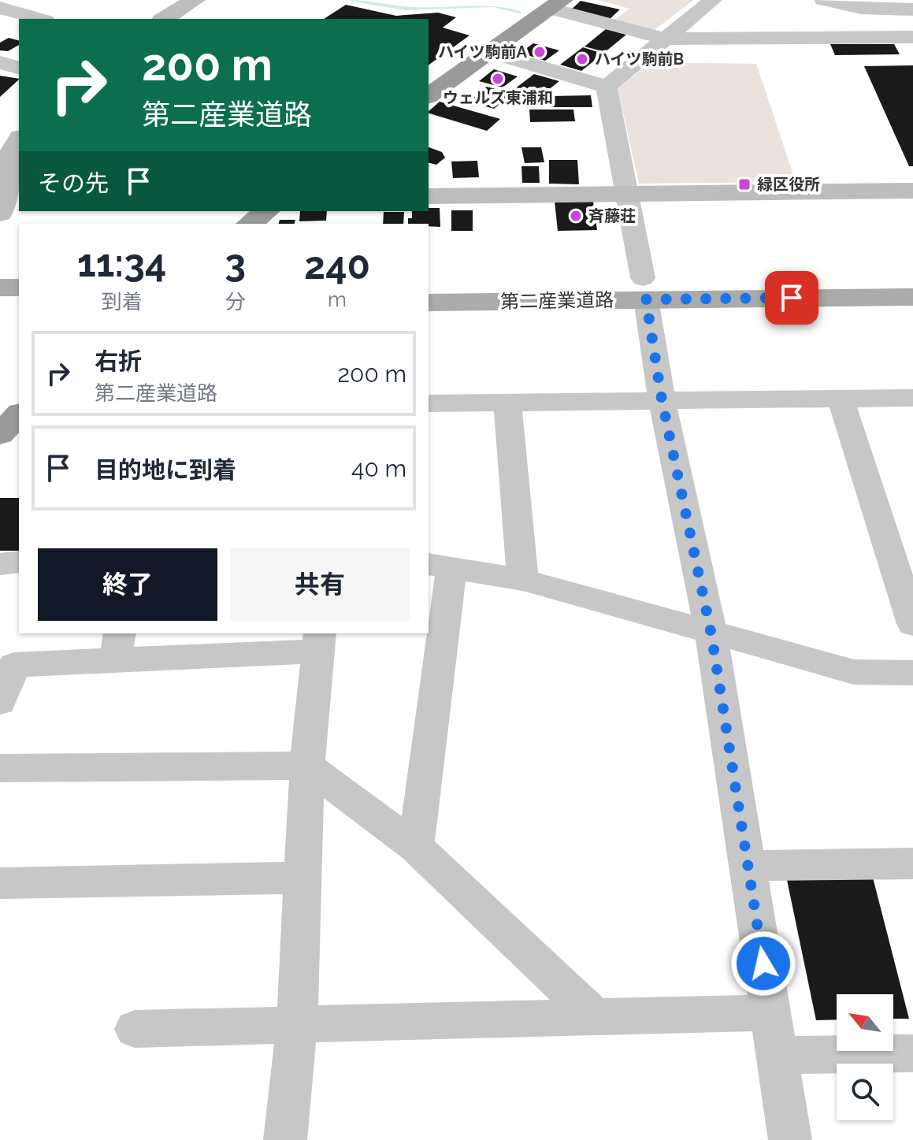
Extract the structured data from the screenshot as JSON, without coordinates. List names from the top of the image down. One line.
{"streets":{"main road":["第二産業道路"]},"places":{"other":["ハイツ駒前A","ハイツ駒前B","ウェルズ東浦和","斉藤荘"],"transit":["緑区役所"]},"north":"top left","page":{"turn":["200 m","第二産業道路"],"then":"その先","eta":["11:34","到着","3","分","240","m"],"list":[{"name":"右折","note":"第二産業道路","value":"200 m"},{"name":"目的地に到着","value":"40 m"}],"buttons":["終了","共有"]}}
